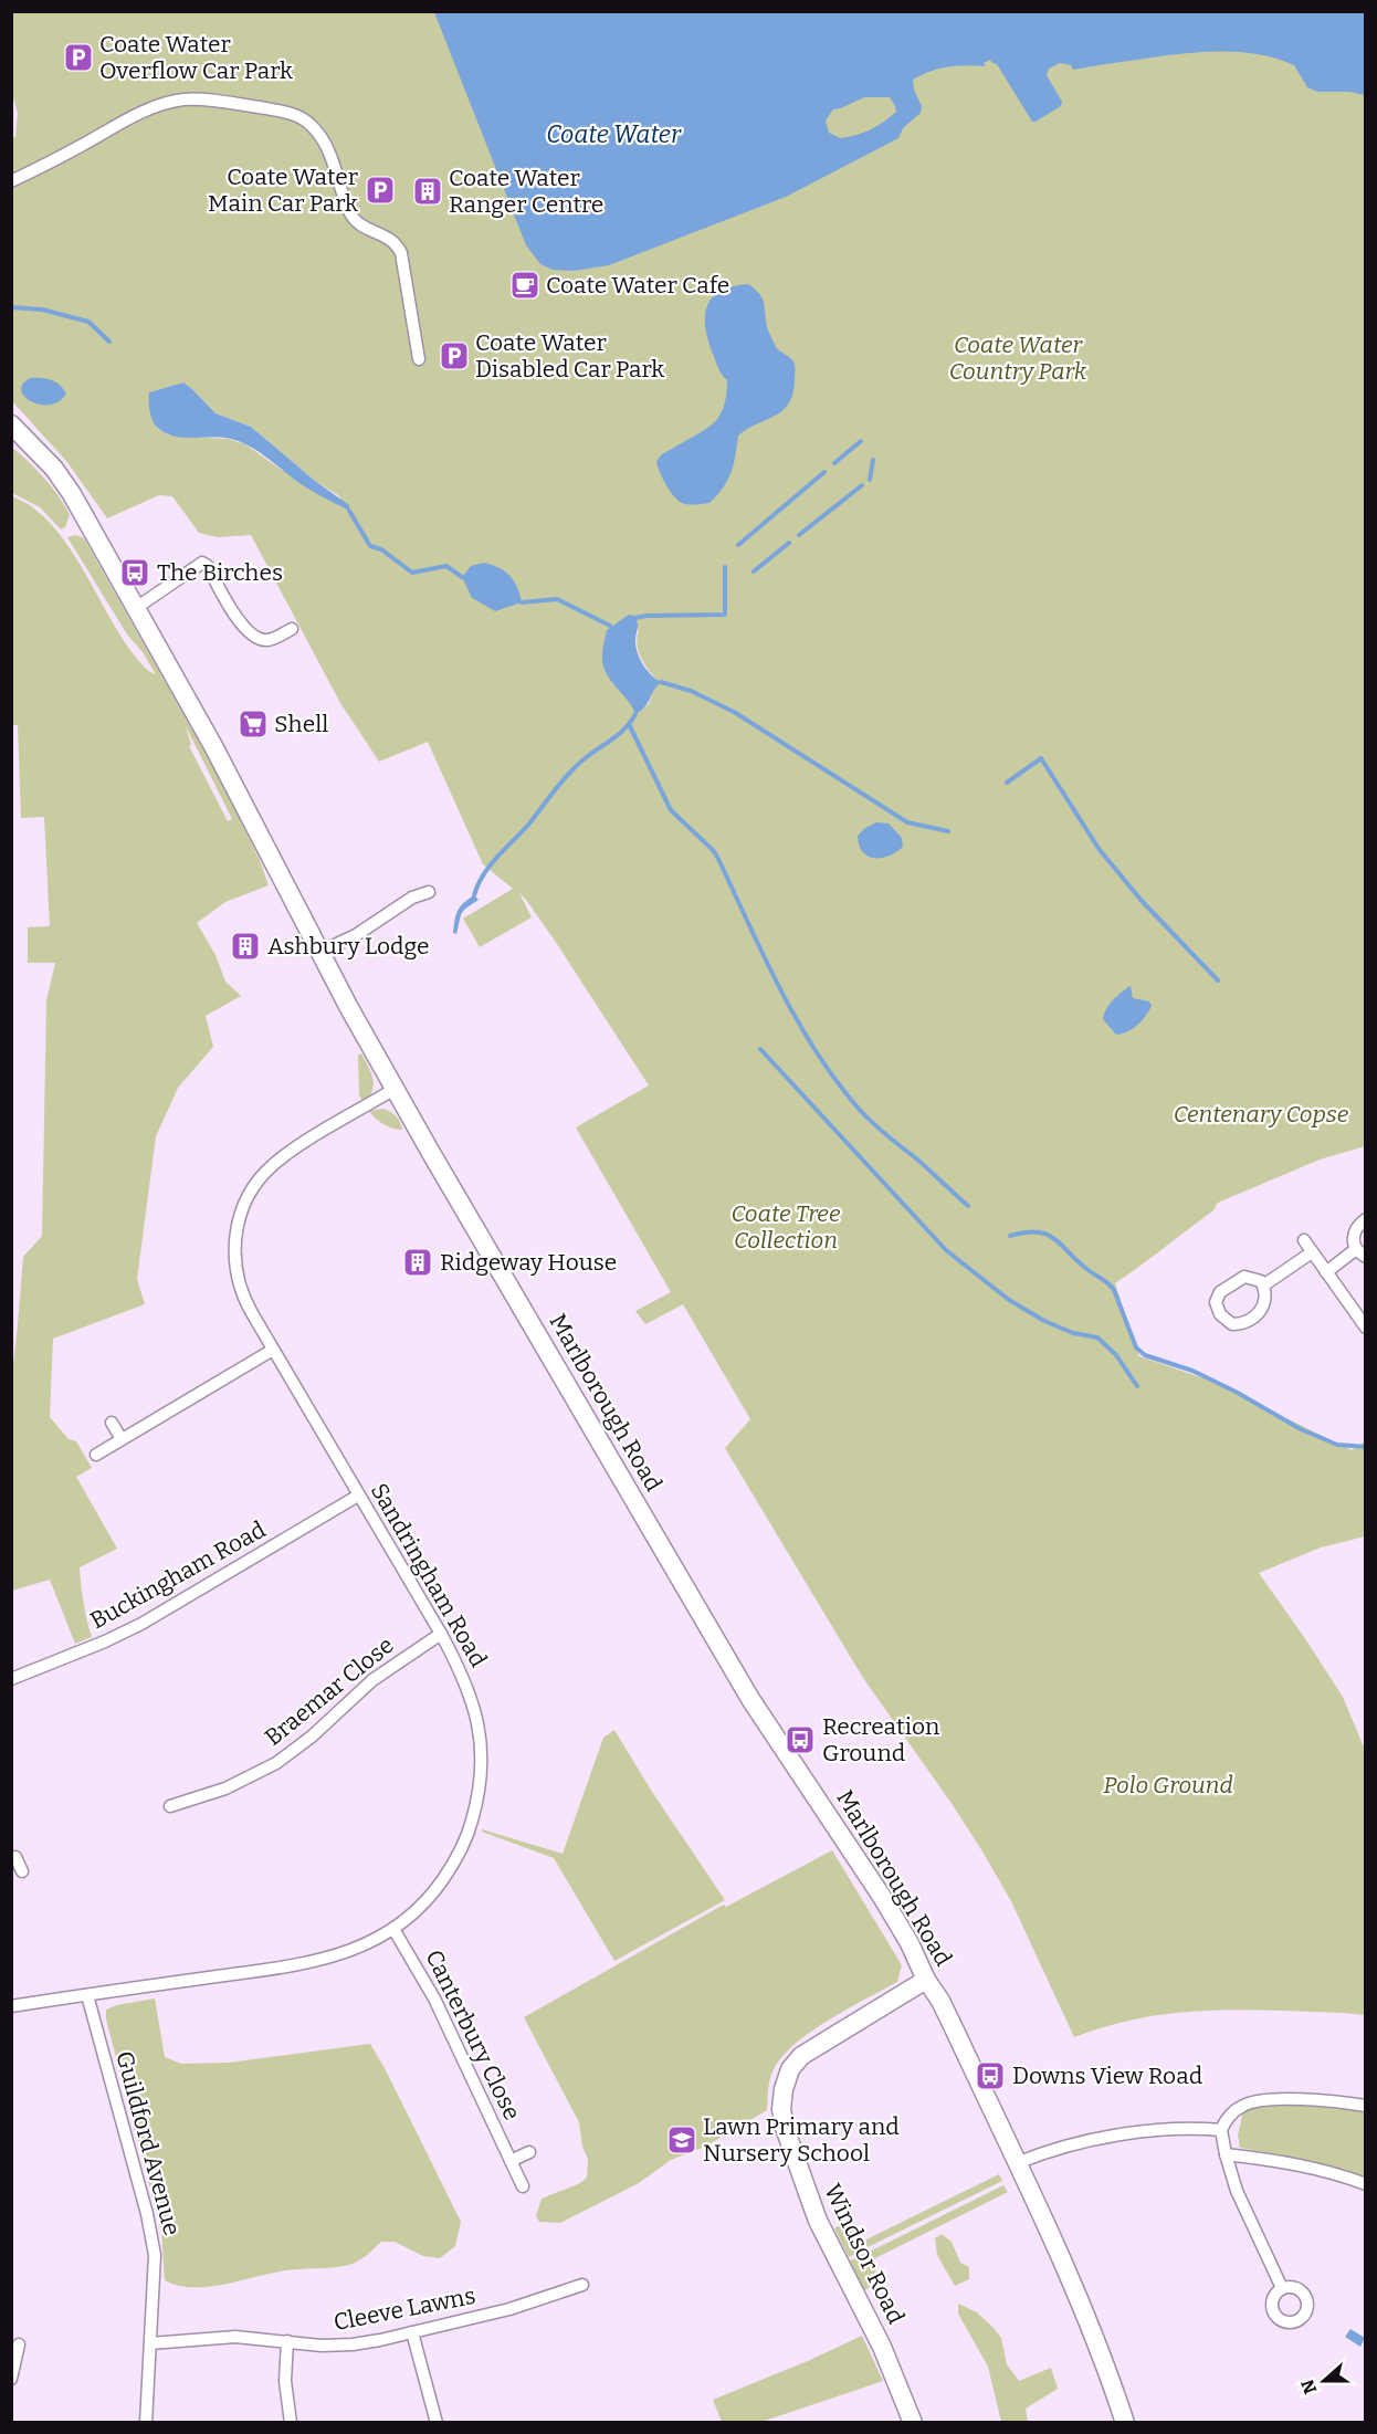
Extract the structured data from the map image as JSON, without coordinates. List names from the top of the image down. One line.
{"streets":{"main road":["Marlborough Road","Windsor Road"],"street":["Buckingham Road","Sandringham Road","Braemar Close","Canterbury Close","Guildford Avenue","Cleeve Lawns"]},"crossings":[["Marlborough Road","Sandringham Road"],["Marlborough Road","Windsor Road"],["Buckingham Road","Sandringham Road"],["Sandringham Road","Braemar Close"],["Sandringham Road","Canterbury Close"],["Sandringham Road","Guildford Avenue"],["Guildford Avenue","Cleeve Lawns"]],"water":["Coate Water"],"parks":["Coate Water Country Park","Centenary Copse","Coate Tree Collection","Polo Ground"],"places":{"parking":["Coate Water Overflow Car Park","Coate Water Main Car Park","Coate Water Disabled Car Park"],"building":["Coate Water Ranger Centre","Ashbury Lodge","Ridgeway House"],"cafe":["Coate Water Cafe"],"bus stop":["The Birches","Recreation Ground","Downs View Road"],"supermarket":["Shell"],"school or university":["Lawn Primary and Nursery School"]},"north":"left"}
